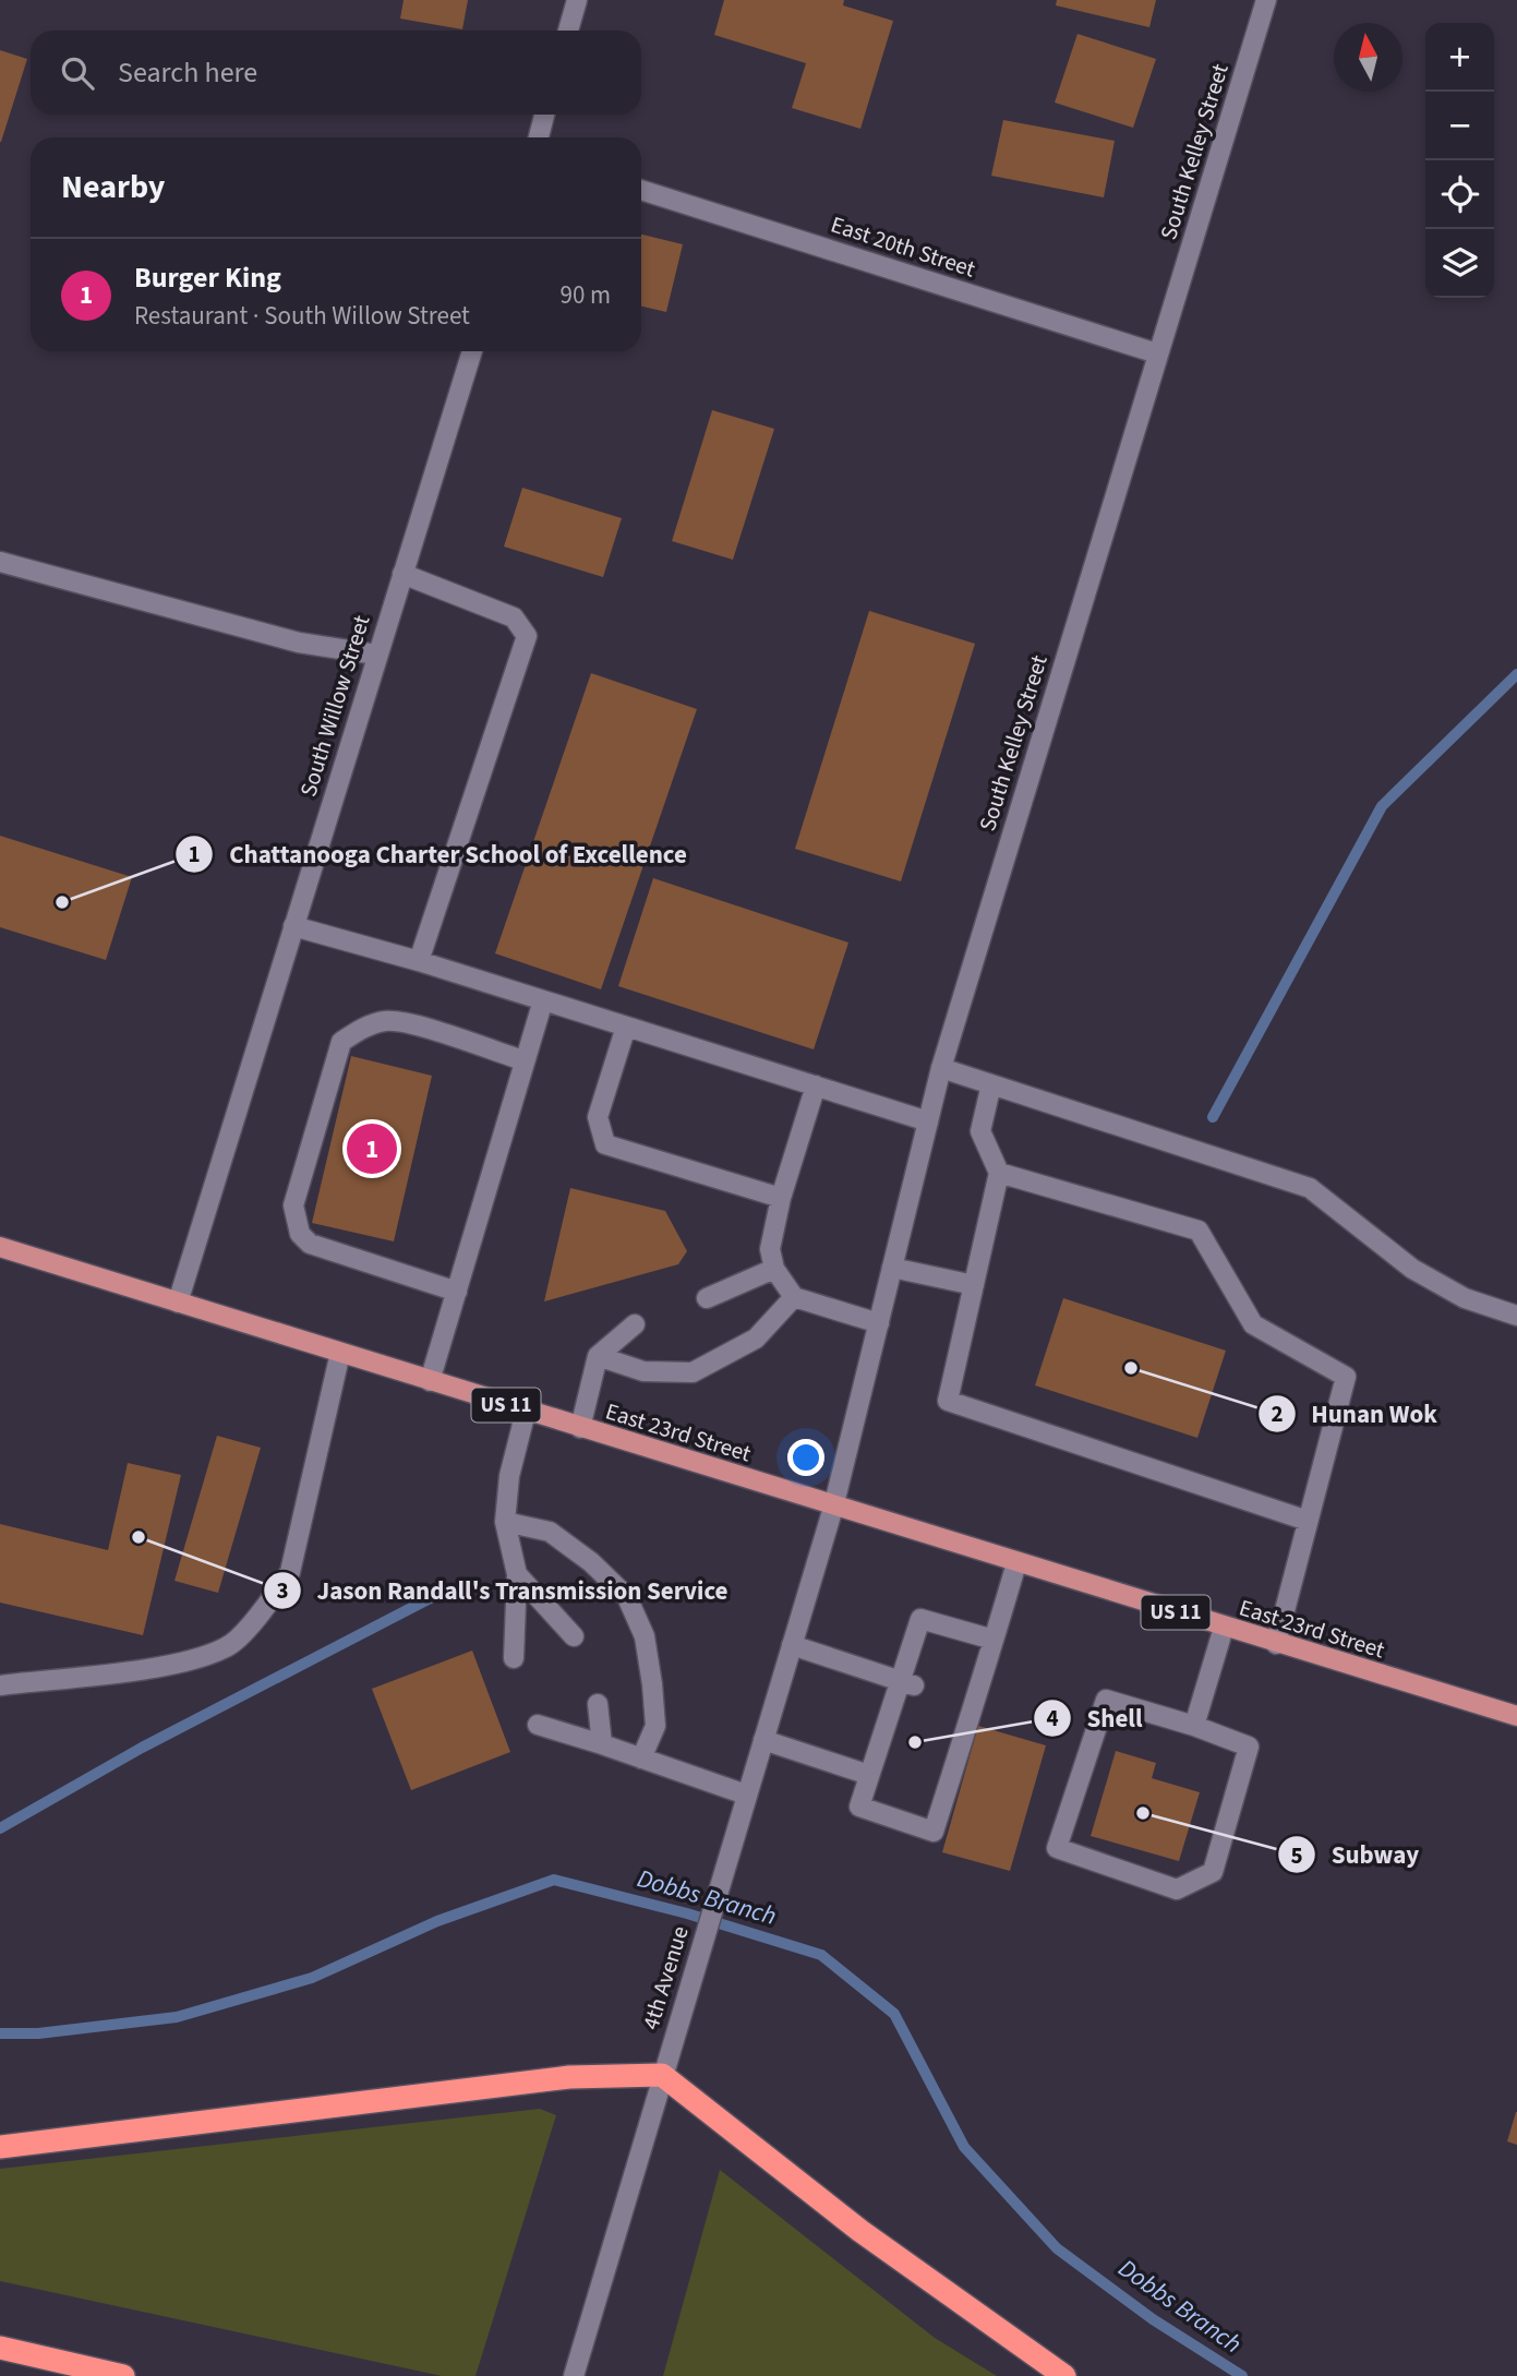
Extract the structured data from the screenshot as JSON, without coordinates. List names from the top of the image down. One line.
{"streets":{"main road":["South Kelley Street","East 20th Street","South Willow Street","US 11","East 23rd Street","4th Avenue"]},"crossings":[["South Kelley Street","East 20th Street"],["South Kelley Street","East 23rd Street"],["South Kelley Street","4th Avenue"],["South Willow Street","East 23rd Street"],["East 23rd Street","4th Avenue"]],"water":["Dobbs Branch"],"places":["Chattanooga Charter School of Excellence","Hunan Wok","Jason Randall's Transmission Service","Shell","Subway"],"north":"top","page":{"map_buttons":["+","−"],"search":"Search here","heading":"Nearby","list":[{"mark":"1","name":"Burger King","note":"Restaurant · South Willow Street","value":"90 m"}],"pins":"1"}}
